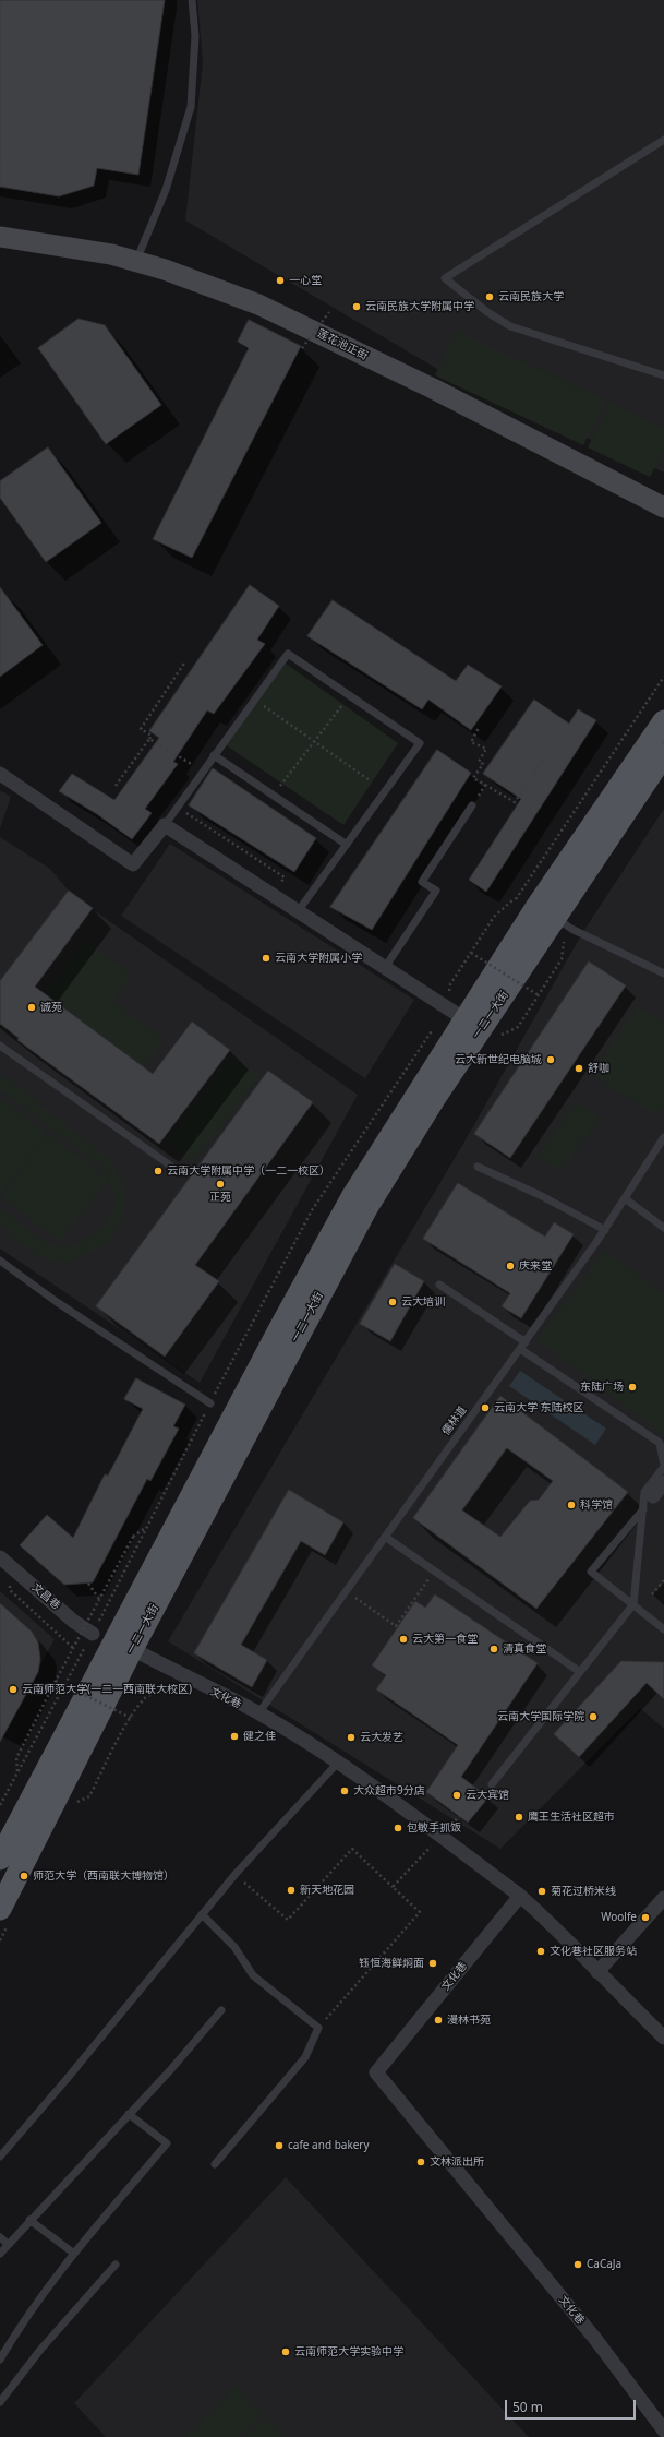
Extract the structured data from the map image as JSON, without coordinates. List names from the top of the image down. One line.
{"streets":{"main road":["莲花池正街","一二一大街"],"street":["文昌巷","文化巷"],"lane":["儒林道"]},"crossings":[["一二一大街","文化巷"],["儒林道","文化巷"]],"places":["一心堂","云南民族大学","云南民族大学附属中学","云南大学附属小学","诚苑","云大新世纪电脑城","舒咖","云南大学附属中学（一二一校区）","正苑","庆来堂","云大培训","东陆广场","云南大学 东陆校区","科学馆","云大第一食堂","清真食堂","云南师范大学(一二一西南联大校区)","云南大学国际学院","健之佳","云大发艺","大众超市9分店","云大宾馆","鹰王生活社区超市","包敏手抓饭","师范大学（西南联大博物馆）","新天地花园","菊花过桥米线","Woolfe","文化巷社区服务站","钰恒海鲜焖面","漫林书苑","cafe and bakery","文林派出所","CaCaJa","云南师范大学实验中学"],"scale_bar":"50 m"}
